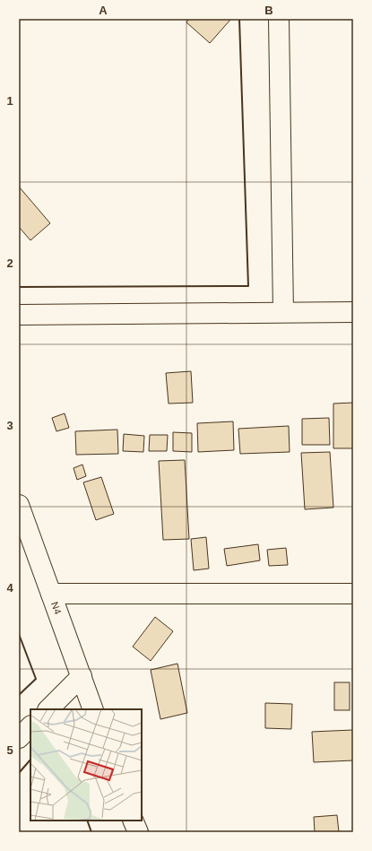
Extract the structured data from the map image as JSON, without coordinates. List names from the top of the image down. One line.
{"streets":{"street":["N4"]},"grid":{"columns":["A","B"],"rows":["1","2","3","4","5"]}}
